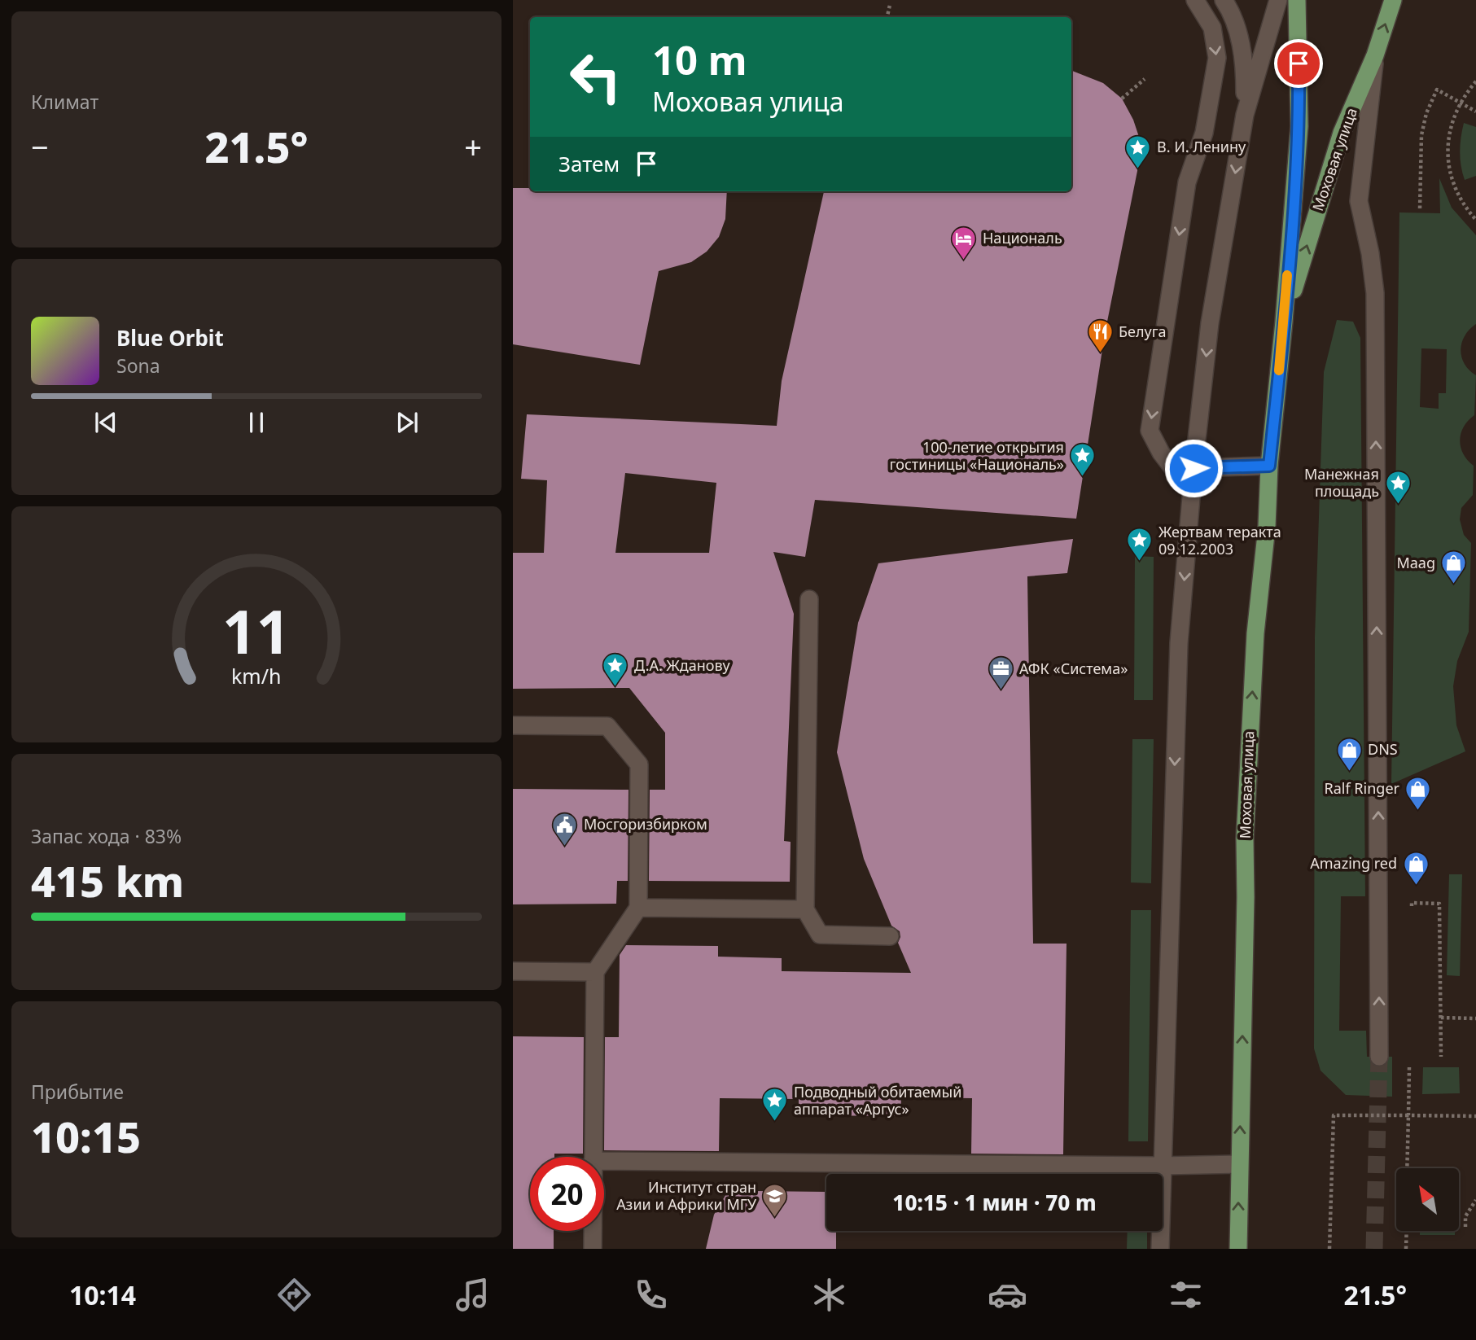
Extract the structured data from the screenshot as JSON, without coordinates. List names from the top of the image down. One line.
{"streets":{"main road":["Моховая улица"]},"one_way":["Моховая улица"],"places":{"place":["В. И. Ленину","100-летие открытия гостиницы «Националь»","Манежная площадь","Жертвам теракта 09.12.2003","Д.А. Жданову","Подводный обитаемый аппарат «Аргус»"],"hotel":["Националь"],"restaurant":["Белуга"],"shop":["Maag","DNS","Ralf Ringer","Amazing red"],"office":["АФК «Система»"],"public building":["Мосгоризбирком"],"school or university":["Институт стран Азии и Африки МГУ"]},"north":"top left","page":{"tile":["Климат",["Запас хода · 83%","415 km"],["Прибытие","10:15"]],"turn":["10 m","Моховая улица"],"heat":["−","21.5°","+"],"then":"Затем","song":["Blue Orbit","Sona"],"limit":"20","trip":"10:15 · 1 мин · 70 m","tabs":["10:14","21.5°"],"gauge":["11","km/h"]}}
